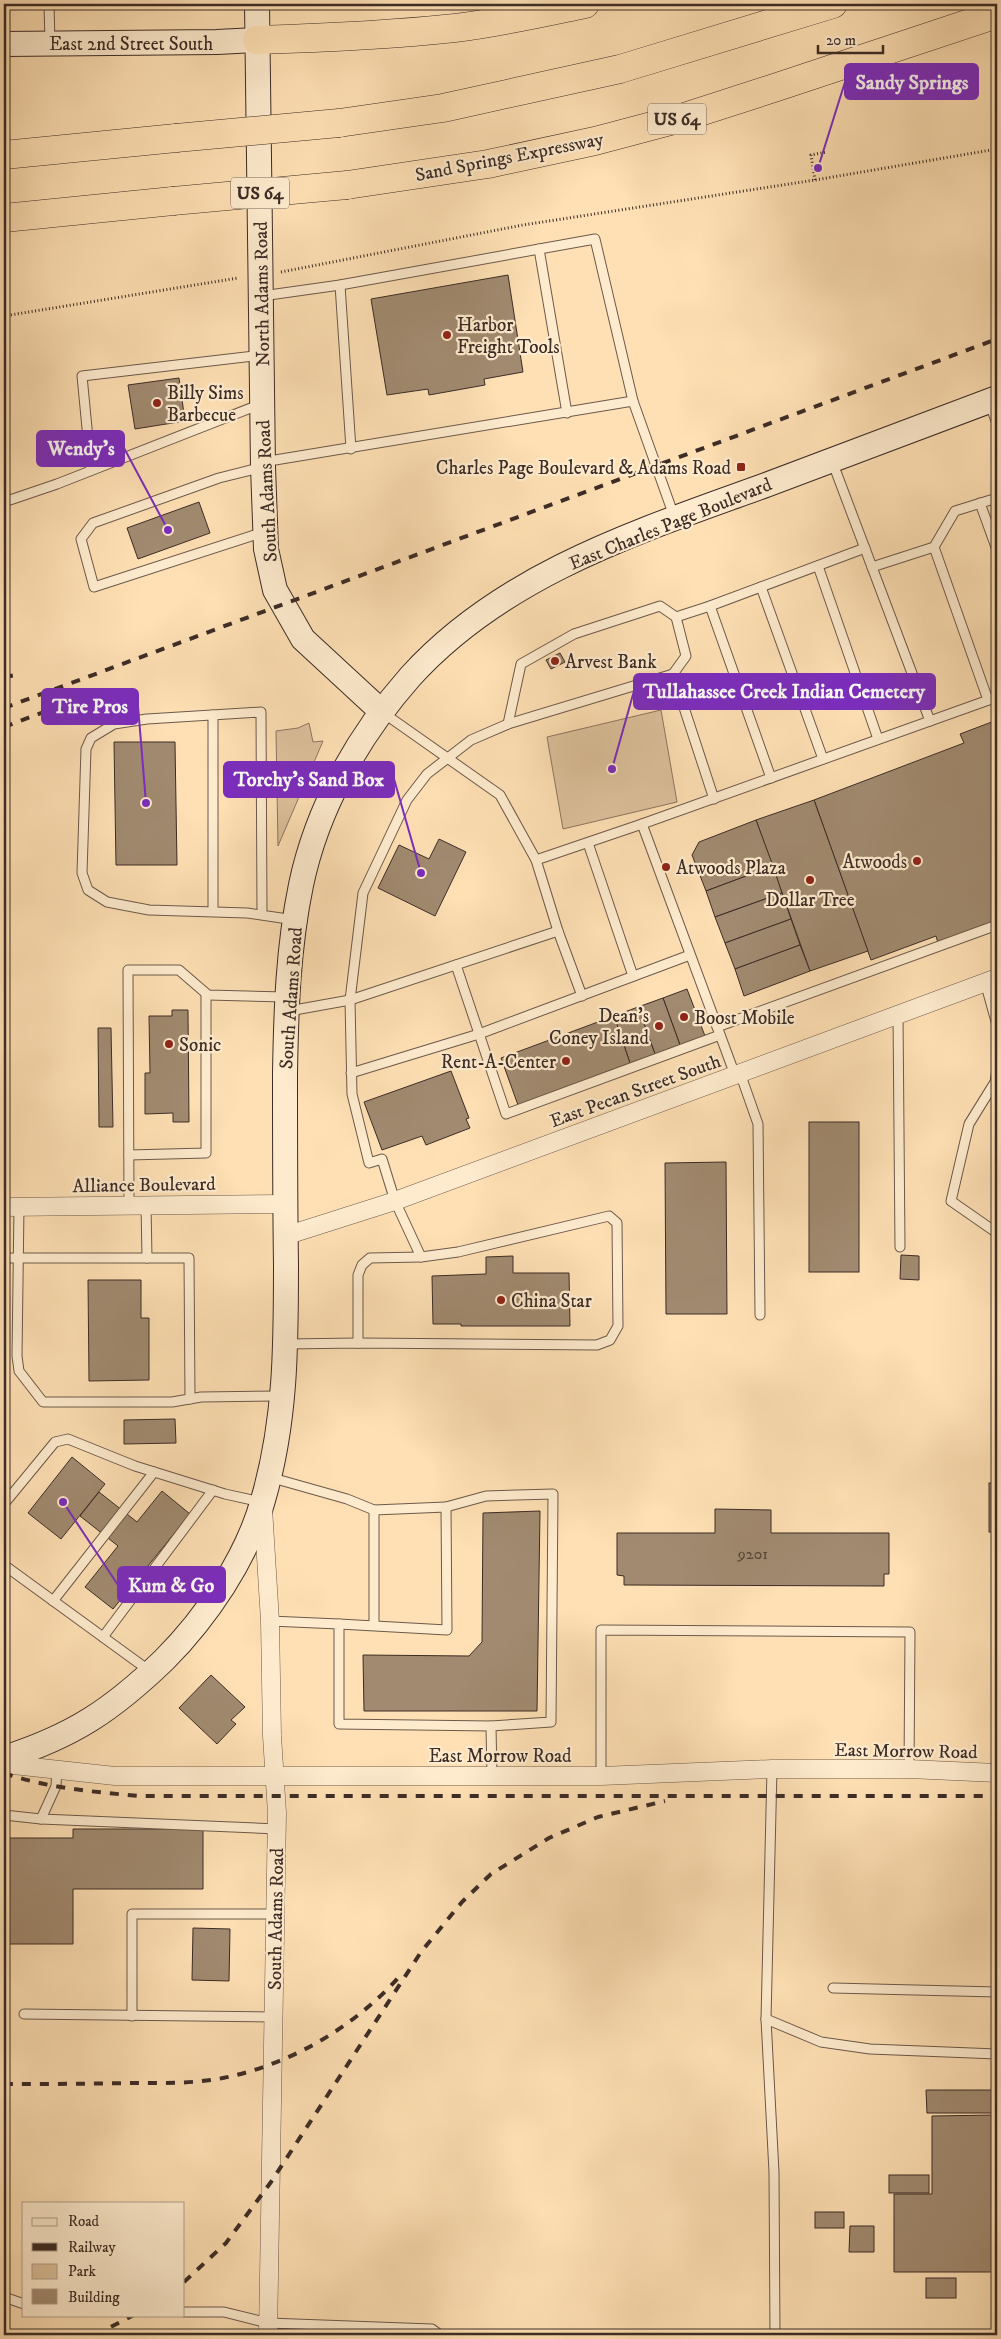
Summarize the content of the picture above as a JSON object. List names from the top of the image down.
{
  "streets": {
    "highway": ["US 64", "Sand Springs Expressway"],
    "main road": [
      "East 2nd Street South",
      "North Adams Road",
      "South Adams Road",
      "East Charles Page Boulevard"
    ],
    "street": ["East Pecan Street South", "Alliance Boulevard", "East Morrow Road"]
  },
  "crossings": [
    ["East 2nd Street South", "North Adams Road"],
    ["North Adams Road", "South Adams Road"],
    ["South Adams Road", "East Charles Page Boulevard"],
    ["South Adams Road", "East Pecan Street South"],
    ["South Adams Road", "Alliance Boulevard"],
    ["South Adams Road", "East Morrow Road"]
  ],
  "places": {
    "other": [
      "Sandy Springs",
      "Harbor Freight Tools",
      "Billy Sims Barbecue",
      "Wendy's",
      "Arvest Bank",
      "Tullahassee Creek Indian Cemetery",
      "Tire Pros",
      "Atwoods",
      "Atwoods Plaza",
      "Torchy's Sand Box",
      "Dollar Tree",
      "Boost Mobile",
      "Dean's Coney Island",
      "Sonic",
      "Rent-A-Center",
      "China Star",
      "Kum & Go"
    ],
    "transit": ["Charles Page Boulevard & Adams Road"]
  },
  "house_numbers": ["9201"],
  "legend": [
    "Road",
    "Railway",
    "Park",
    "Building"
  ],
  "scale_bar": "20 m"
}
